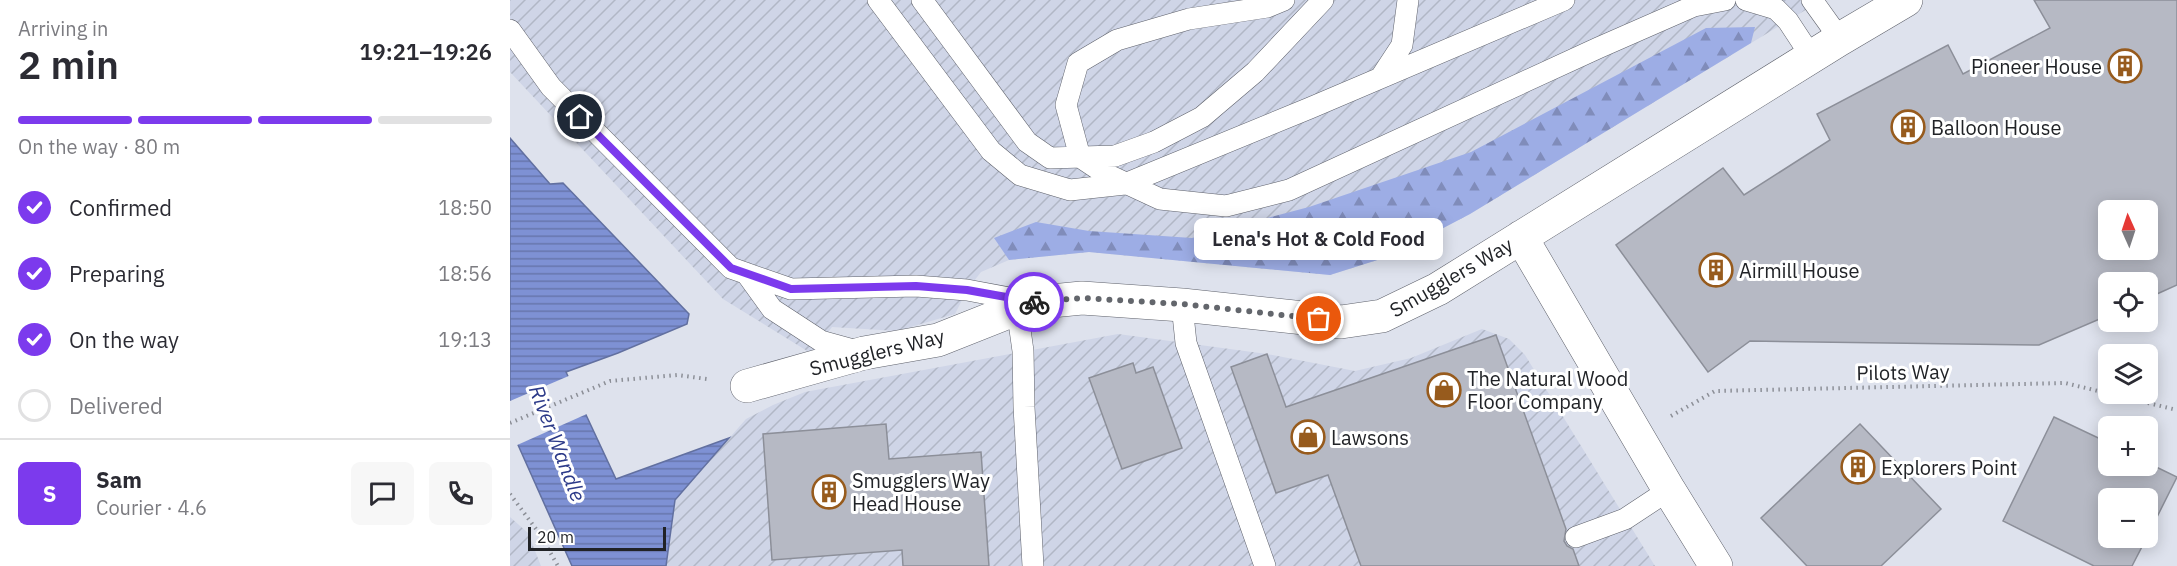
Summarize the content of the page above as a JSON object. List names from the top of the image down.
{
  "streets": {
    "street": ["Smugglers Way"],
    "path": ["Pilots Way"]
  },
  "crossings": [
    ["Smugglers Way", "Pilots Way"]
  ],
  "water": ["River Wandle"],
  "places": {
    "building": [
      "Pioneer House",
      "Balloon House",
      "Airmill House",
      "Explorers Point",
      "Smugglers Way Head House"
    ],
    "other": ["Lena's Hot & Cold Food"],
    "shop": ["The Natural Wood Floor Company", "Lawsons"]
  },
  "scale_bar": "20 m",
  "north": "top",
  "page": {
    "heading": ["2 min", "Arriving in", "19:21–19:26"],
    "panel": ["Sam", "Courier · 4.6"],
    "bar": "On the way · 80 m",
    "list": [
      ["Confirmed", "18:50"],
      ["Preparing", "18:56"],
      ["On the way", "19:13"],
      "Delivered"
    ],
    "map_buttons": ["+", "−"],
    "bubble": "Lena's Hot & Cold Food",
    "round": "S",
    "scale": "20 m"
  }
}
